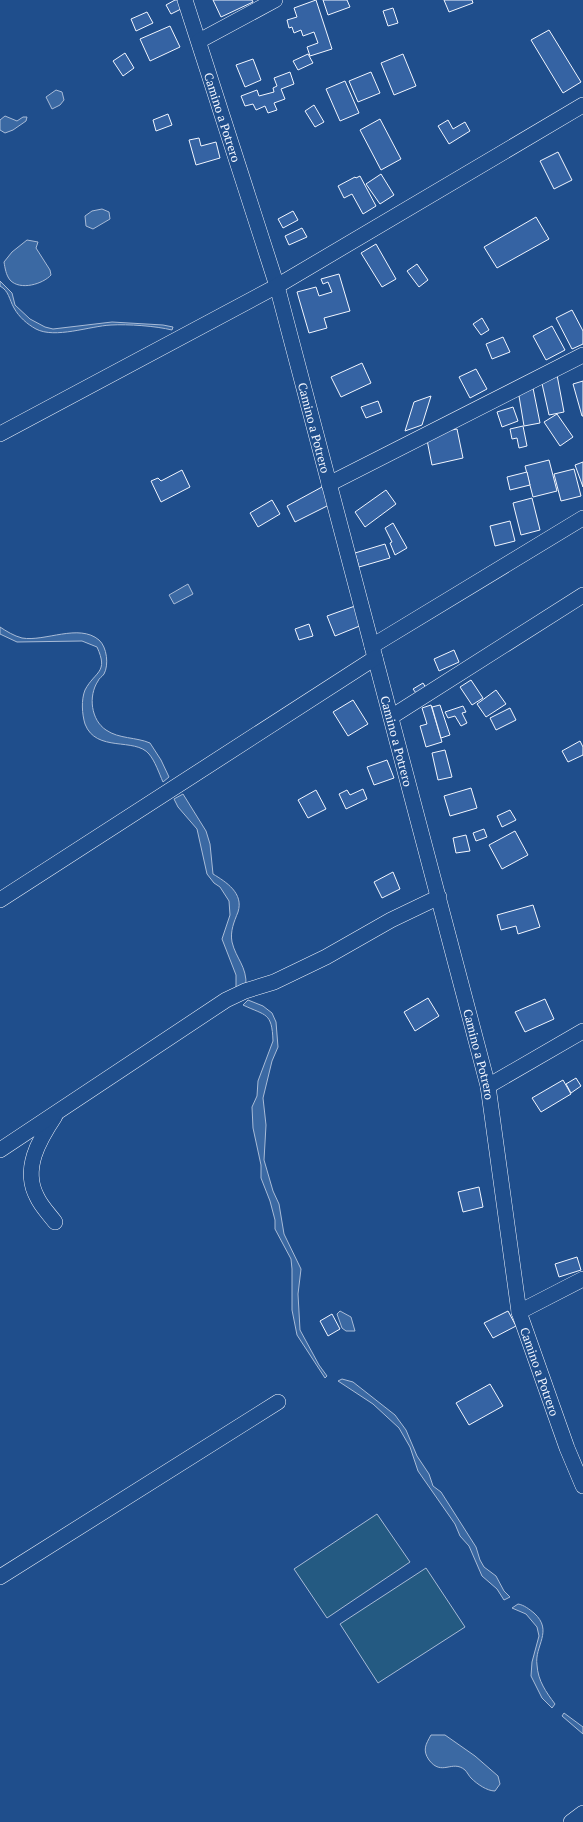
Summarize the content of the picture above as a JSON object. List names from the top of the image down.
{
  "streets": {
    "street": ["Camino a Potrero"]
  }
}
